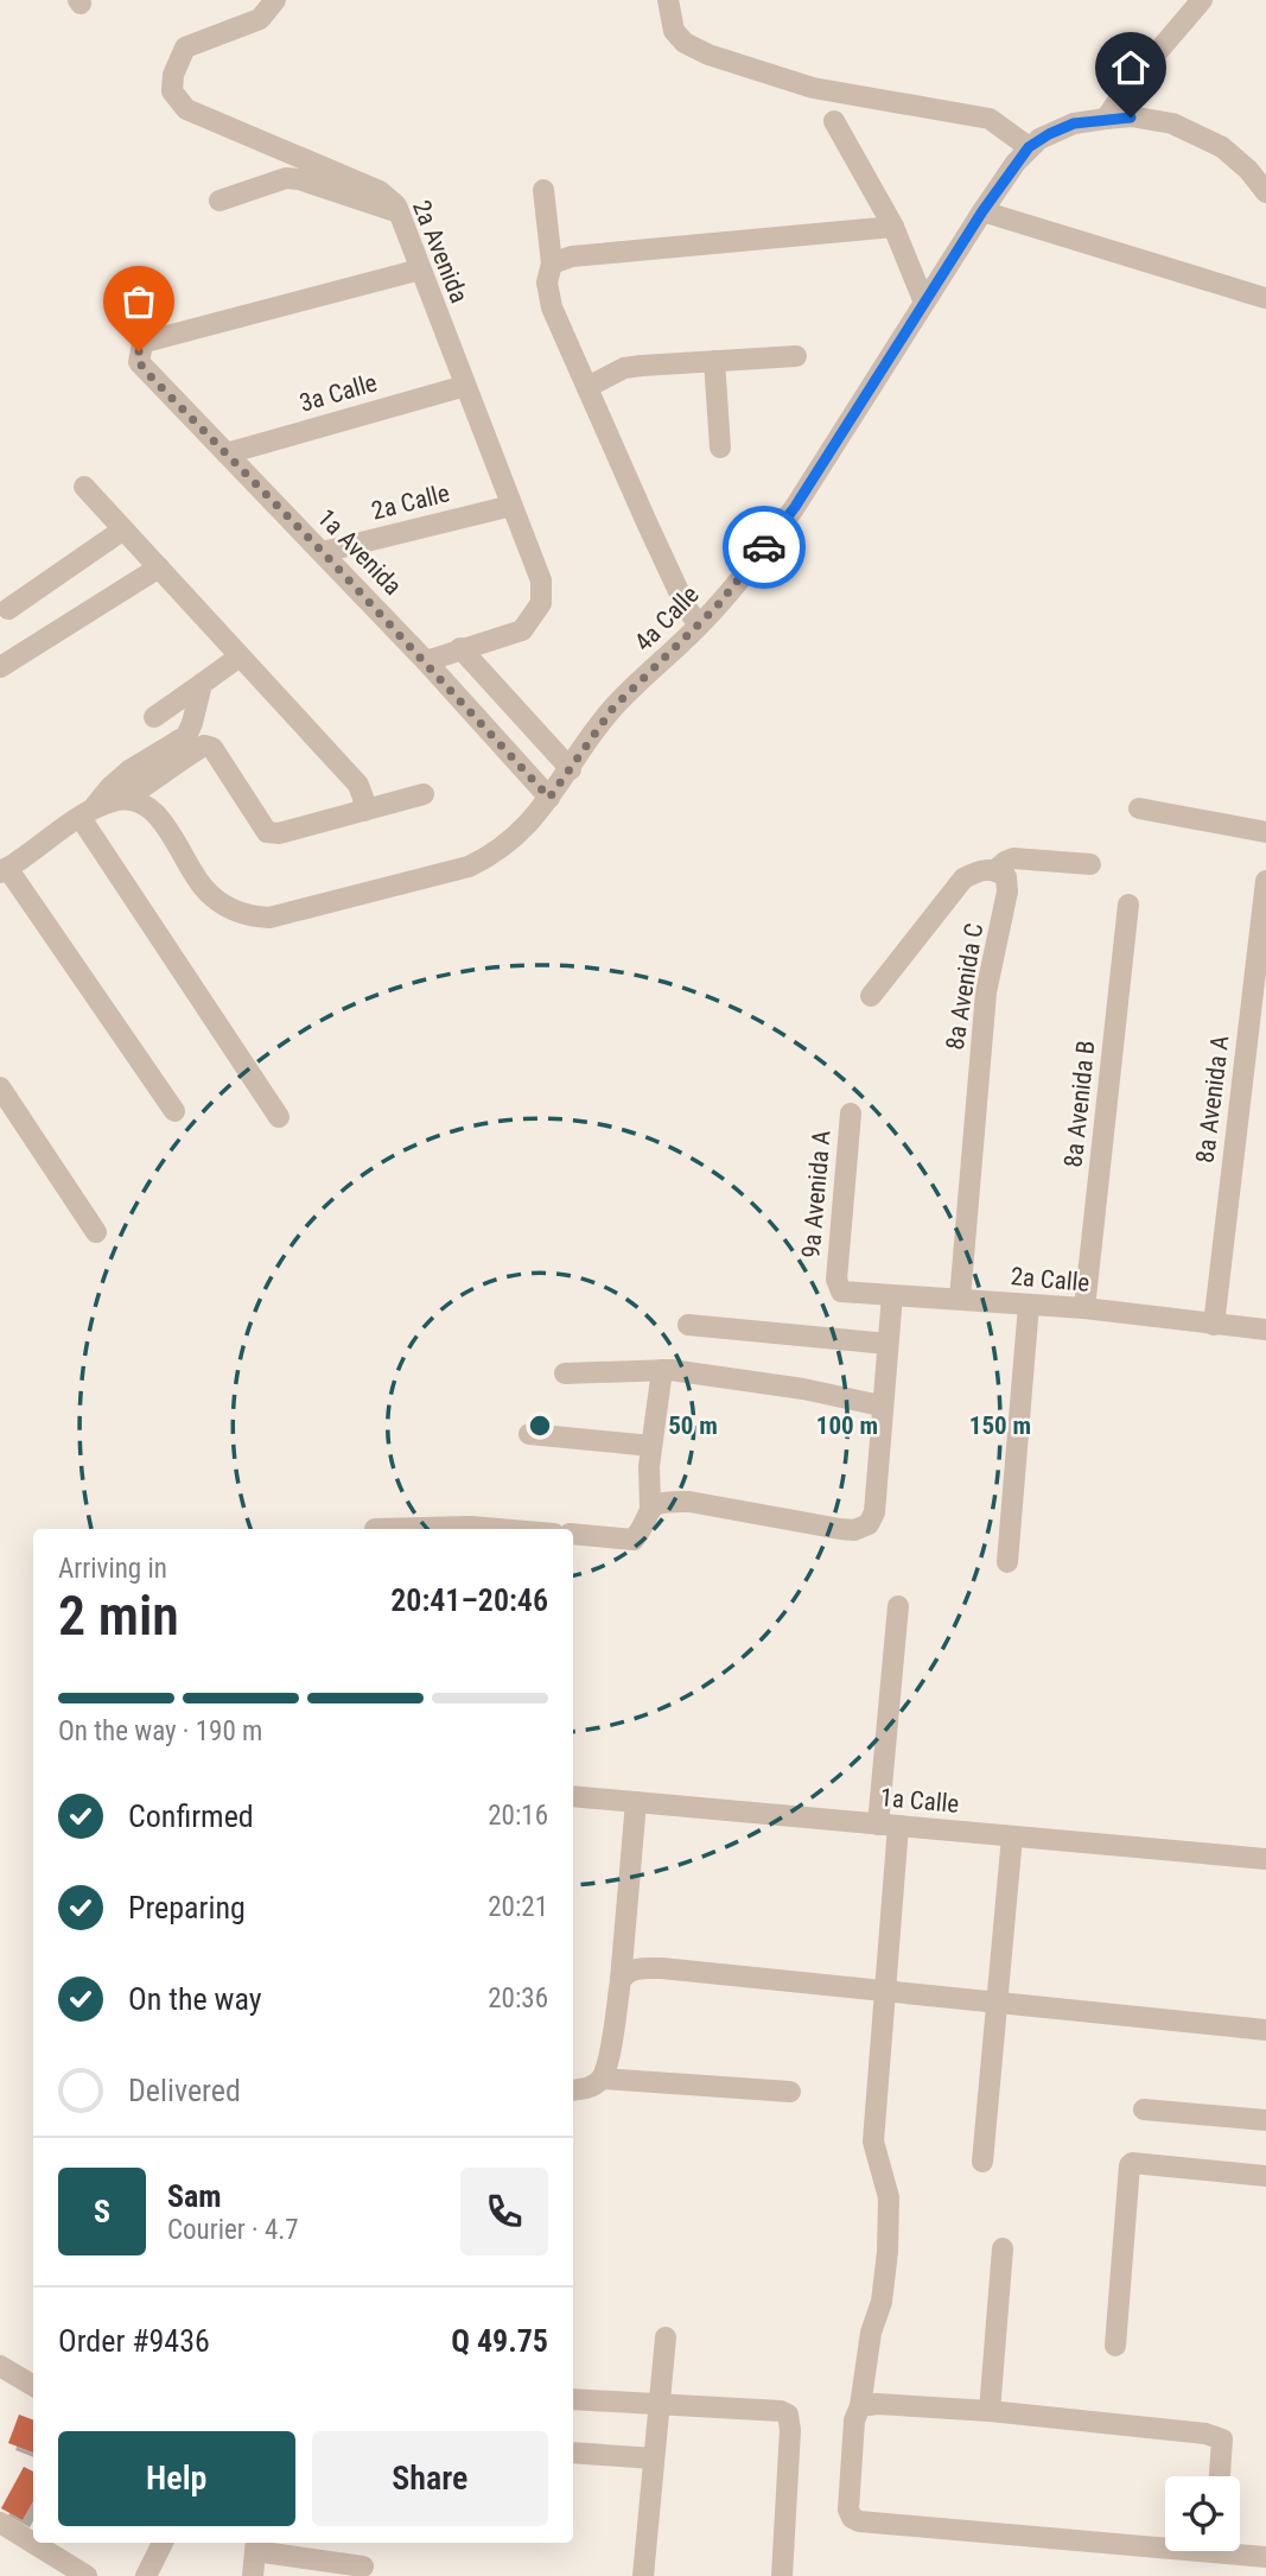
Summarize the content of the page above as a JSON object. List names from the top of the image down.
{
  "streets": {
    "street": [
      "2a Avenida",
      "3a Calle",
      "2a Calle",
      "1a Avenida",
      "4a Calle",
      "8a Avenida C",
      "8a Avenida A",
      "8a Avenida B",
      "9a Avenida A",
      "1a Calle"
    ]
  },
  "crossings": [
    ["2a Avenida", "3a Calle"],
    ["2a Avenida", "2a Calle"],
    ["2a Avenida", "1a Avenida"],
    ["3a Calle", "1a Avenida"],
    ["2a Calle", "1a Avenida"],
    ["2a Calle", "8a Avenida C"],
    ["2a Calle", "8a Avenida A"],
    ["2a Calle", "8a Avenida B"],
    ["2a Calle", "9a Avenida A"],
    ["1a Avenida", "4a Calle"]
  ],
  "page": {
    "heading": ["2 min", "Arriving in", "20:41–20:46"],
    "panel": [
      "Sam",
      "Courier · 4.7",
      "Order #9436",
      "Q 49.75"
    ],
    "bar": "On the way · 190 m",
    "list": [
      ["Confirmed", "20:16"],
      ["Preparing", "20:21"],
      ["On the way", "20:36"],
      "Delivered"
    ],
    "round": "S",
    "buttons": ["Help", "Share"]
  },
  "rings": ["50 m", "100 m", "150 m"]
}
